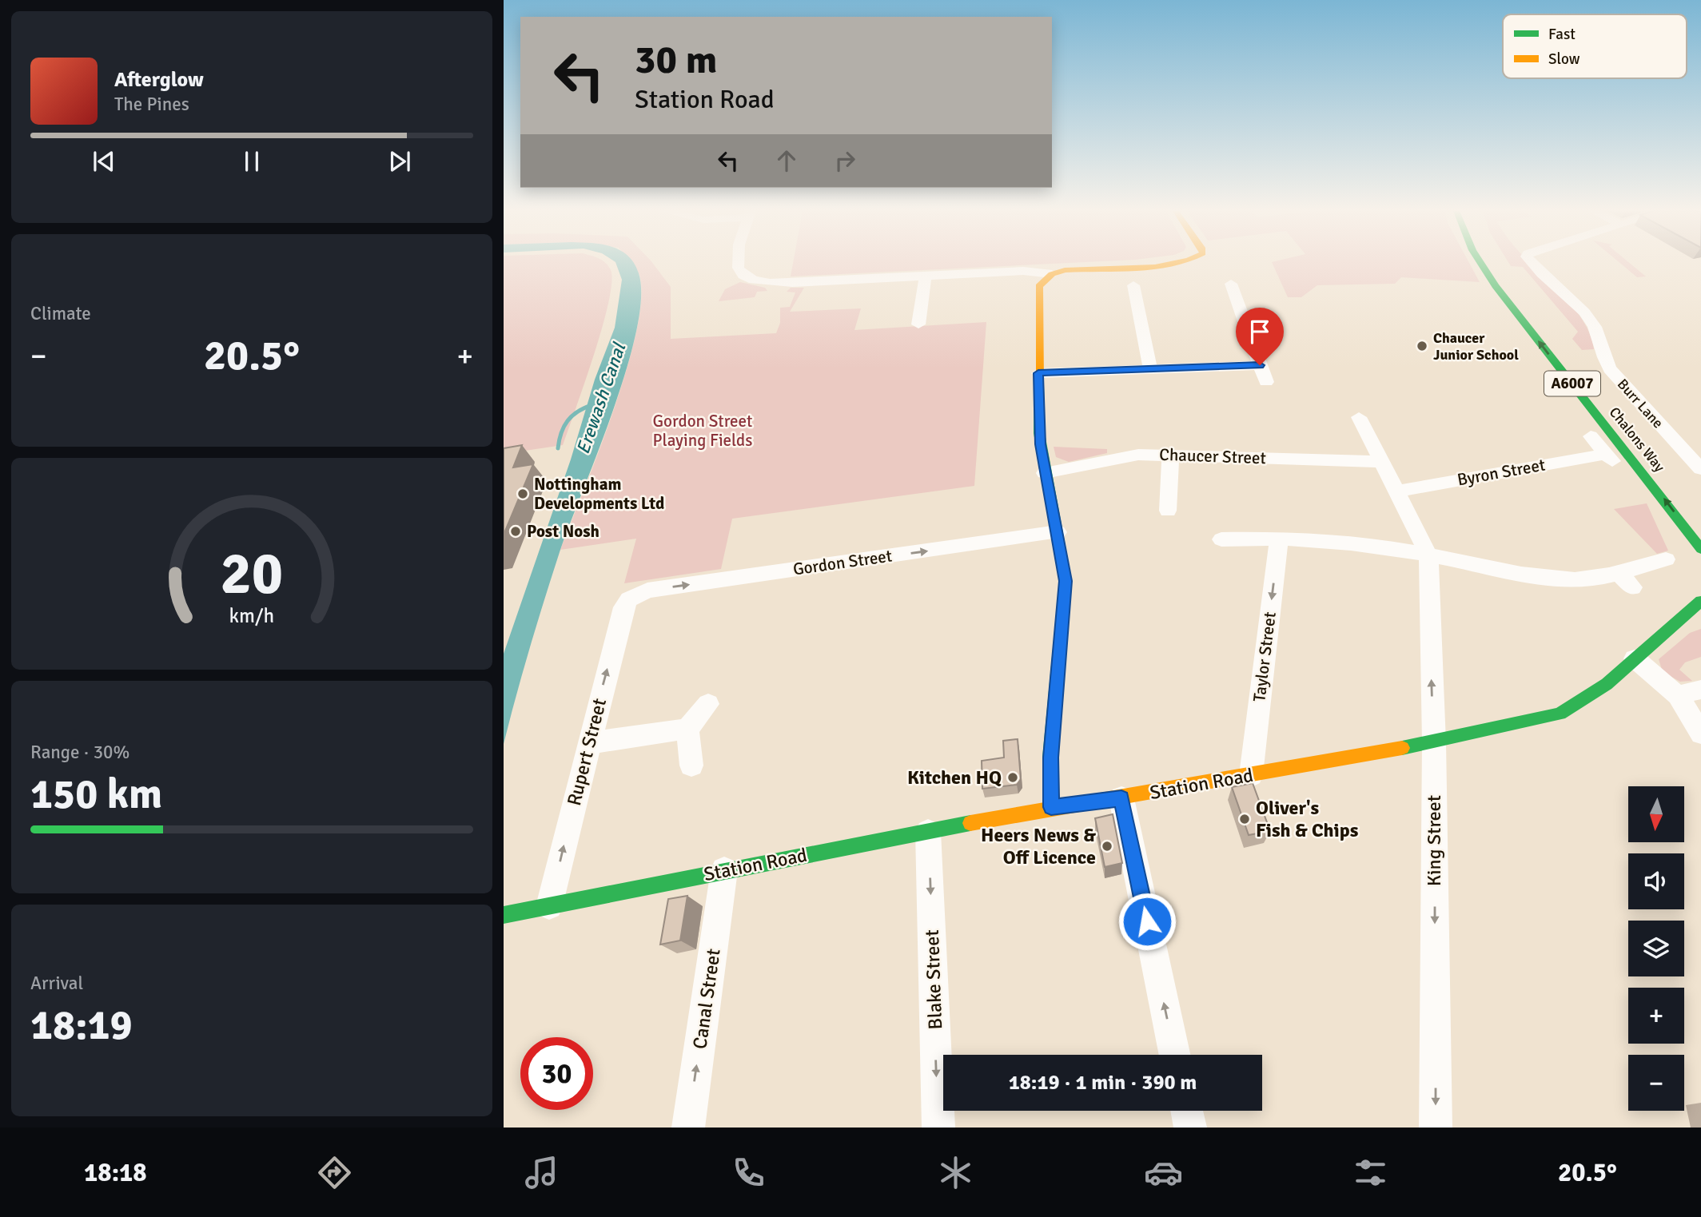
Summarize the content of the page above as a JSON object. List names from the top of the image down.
{
  "streets": {
    "street": [
      "A6007",
      "Burr Lane",
      "Chalons Way",
      "Chaucer Street",
      "Byron Street",
      "Gordon Street",
      "Taylor Street",
      "Rupert Street",
      "Station Road",
      "King Street",
      "Blake Street",
      "Canal Street"
    ]
  },
  "crossings": [
    ["Gordon Street", "Rupert Street"],
    ["Taylor Street", "Station Road"],
    ["Rupert Street", "Station Road"],
    ["Station Road", "King Street"],
    ["Station Road", "Blake Street"],
    ["Station Road", "Canal Street"]
  ],
  "one_way": [
    "Chalons Way",
    "Gordon Street",
    "Taylor Street",
    "Rupert Street",
    "Blake Street",
    "Canal Street"
  ],
  "water": ["Erewash Canal"],
  "parks": ["Gordon Street Playing Fields"],
  "places": [
    "Chaucer Junior School",
    "Nottingham Developments Ltd",
    "Post Nosh",
    "Kitchen HQ",
    "Oliver's Fish & Chips",
    "Heers News & Off Licence"
  ],
  "legend": ["Fast", "Slow"],
  "north": "bottom",
  "page": {
    "turn": ["30 m", "Station Road"],
    "song": ["Afterglow", "The Pines"],
    "tile": [
      "Climate",
      ["Range · 30%", "150 km"],
      ["Arrival", "18:19"]
    ],
    "heat": ["−", "20.5°", "+"],
    "map_buttons": ["+", "−"],
    "limit": "30",
    "trip": "18:19 · 1 min · 390 m",
    "tabs": ["18:18", "20.5°"],
    "gauge": ["20", "km/h"]
  }
}
